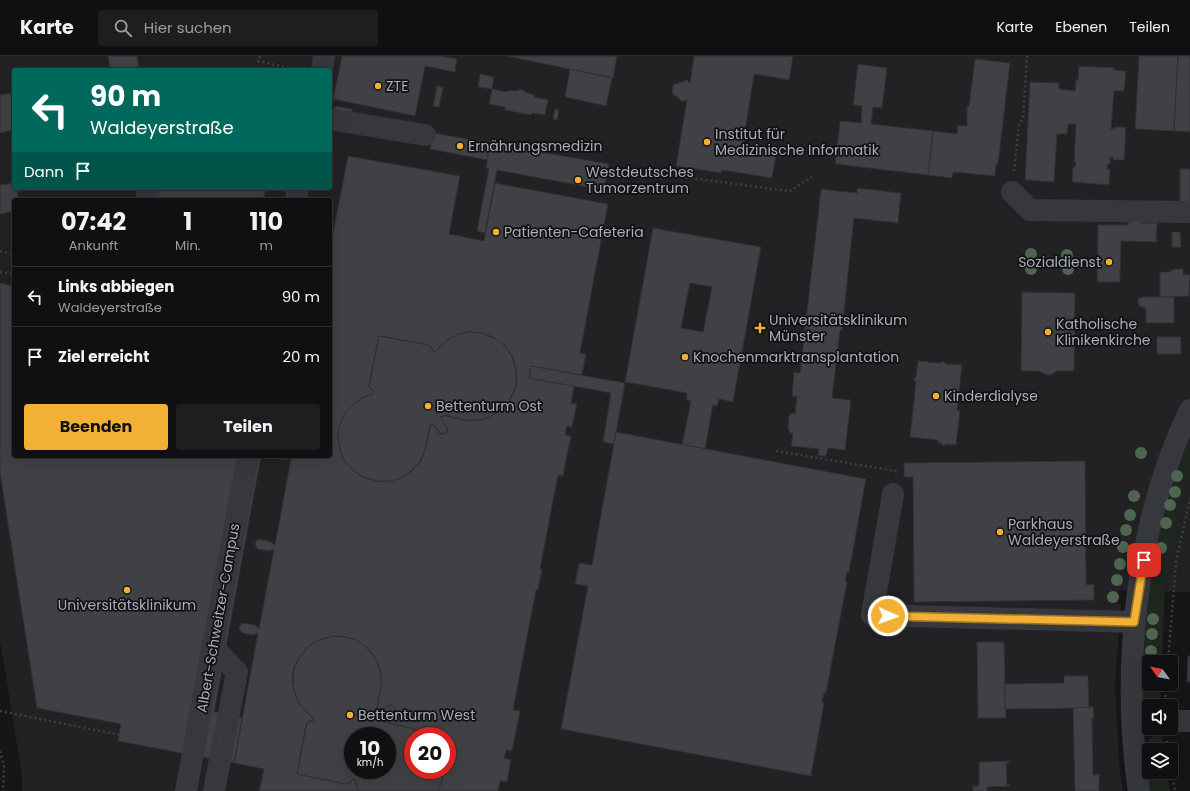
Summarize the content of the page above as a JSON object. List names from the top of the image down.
{
  "streets": {
    "street": ["Albert-Schweitzer-Campus"]
  },
  "places": {
    "other": [
      "ZTE",
      "Institut für Medizinische Informatik",
      "Ernährungsmedizin",
      "Westdeutsches Tumorzentrum",
      "Patienten-Cafeteria",
      "Sozialdienst",
      "Katholische Klinikenkirche",
      "Knochenmarktransplantation",
      "Kinderdialyse",
      "Bettenturm Ost",
      "Parkhaus Waldeyerstraße",
      "Universitätsklinikum",
      "Bettenturm West"
    ],
    "health": ["Universitätsklinikum Münster"]
  },
  "north": "top left",
  "page": {
    "header": "Karte",
    "search": "Hier suchen",
    "nav": ["Karte", "Ebenen", "Teilen"],
    "turn": ["90 m", "Waldeyerstraße"],
    "then": "Dann",
    "eta": [
      "07:42",
      "Ankunft",
      "1",
      "Min.",
      "110",
      "m"
    ],
    "list": [
      {
        "name": "Links abbiegen",
        "note": "Waldeyerstraße",
        "value": "90 m"
      },
      {
        "name": "Ziel erreicht",
        "value": "20 m"
      }
    ],
    "buttons": ["Beenden", "Teilen"],
    "speed": "10 km/h",
    "limit": "20"
  }
}
